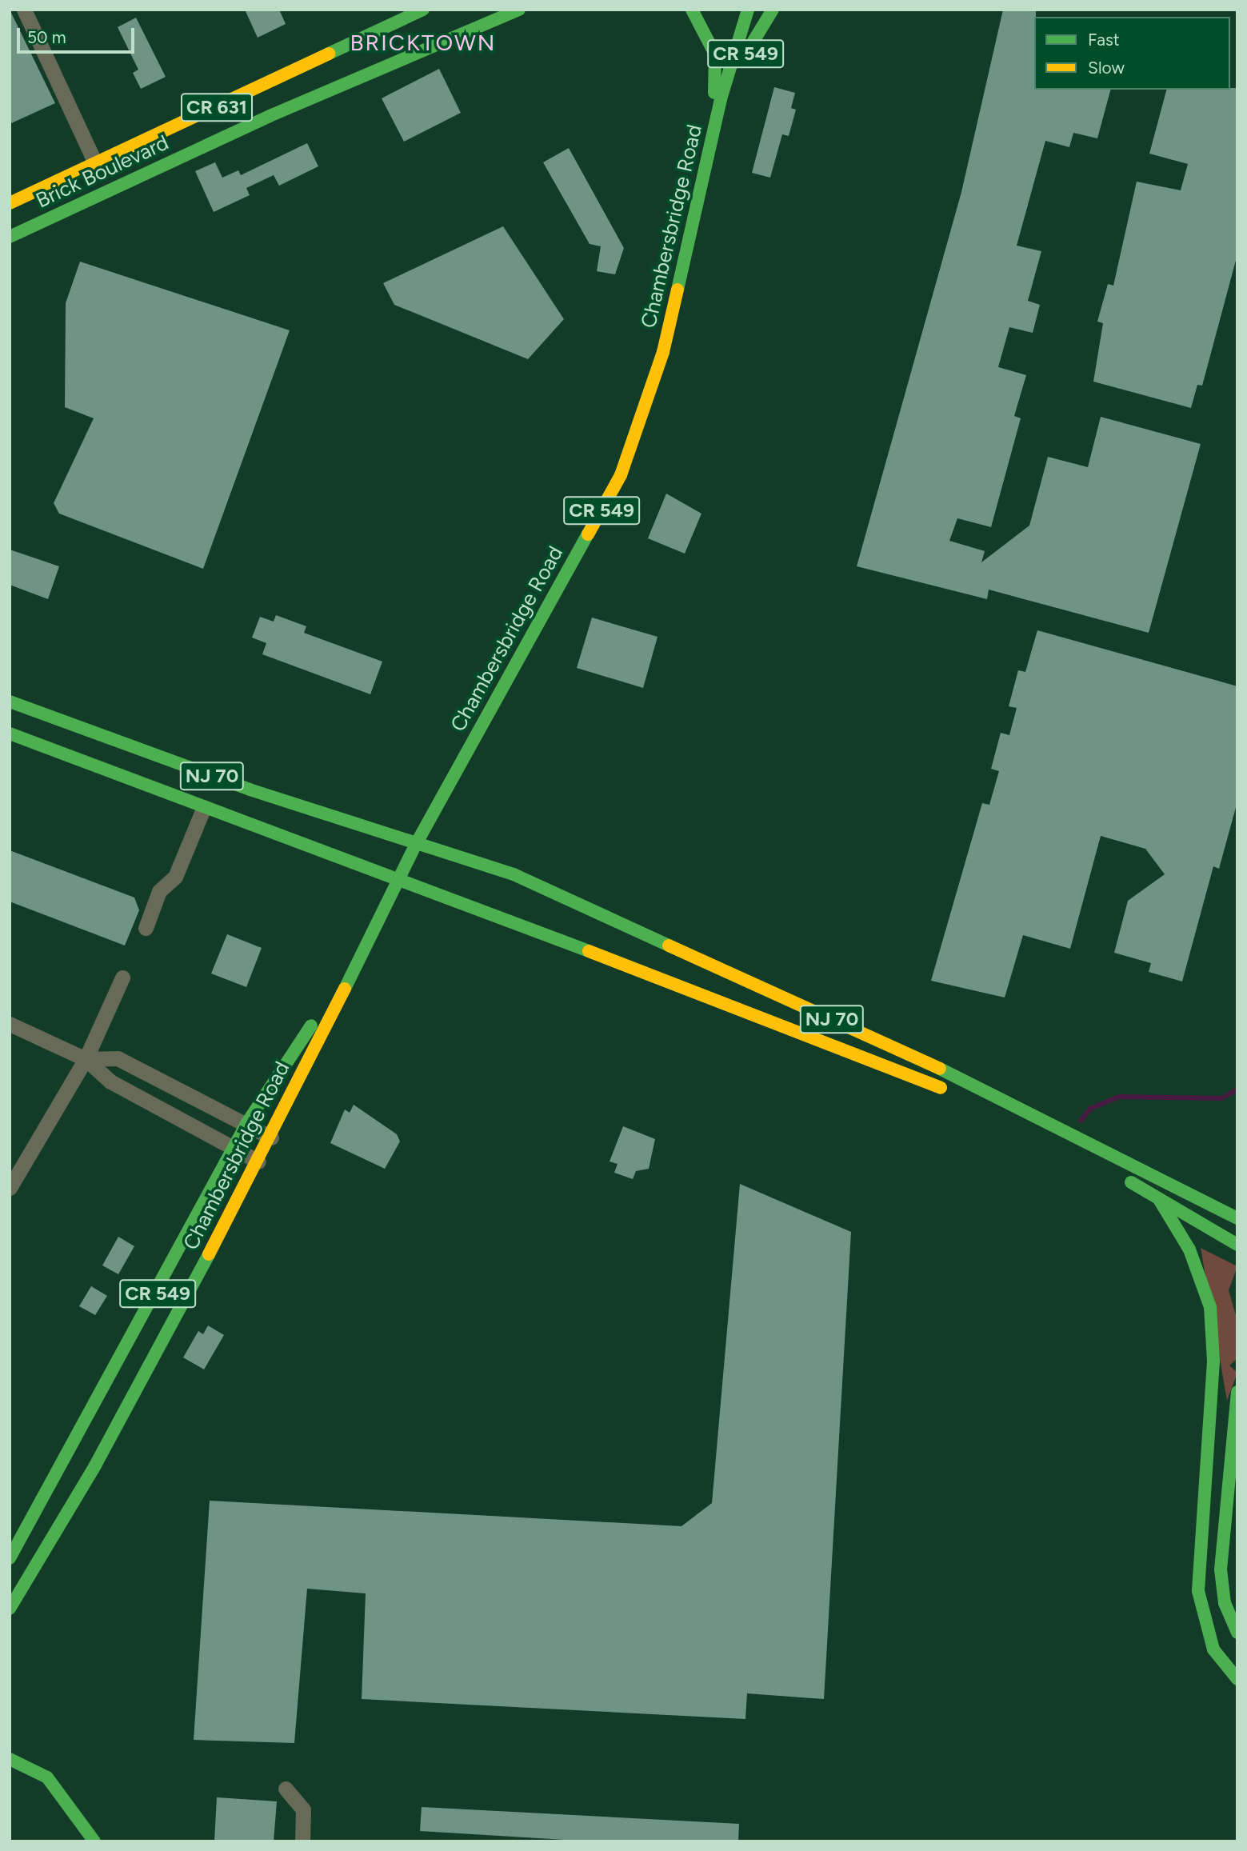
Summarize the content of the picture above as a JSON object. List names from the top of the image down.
{
  "streets": {
    "main road": [
      "CR 549",
      "CR 631",
      "Brick Boulevard",
      "Chambersbridge Road",
      "NJ 70"
    ]
  },
  "crossings": [
    ["CR 549", "Chambersbridge Road"],
    ["Chambersbridge Road", "NJ 70"]
  ],
  "districts": ["BRICKTOWN"],
  "legend": ["Fast", "Slow"],
  "scale_bar": "50 m"
}
